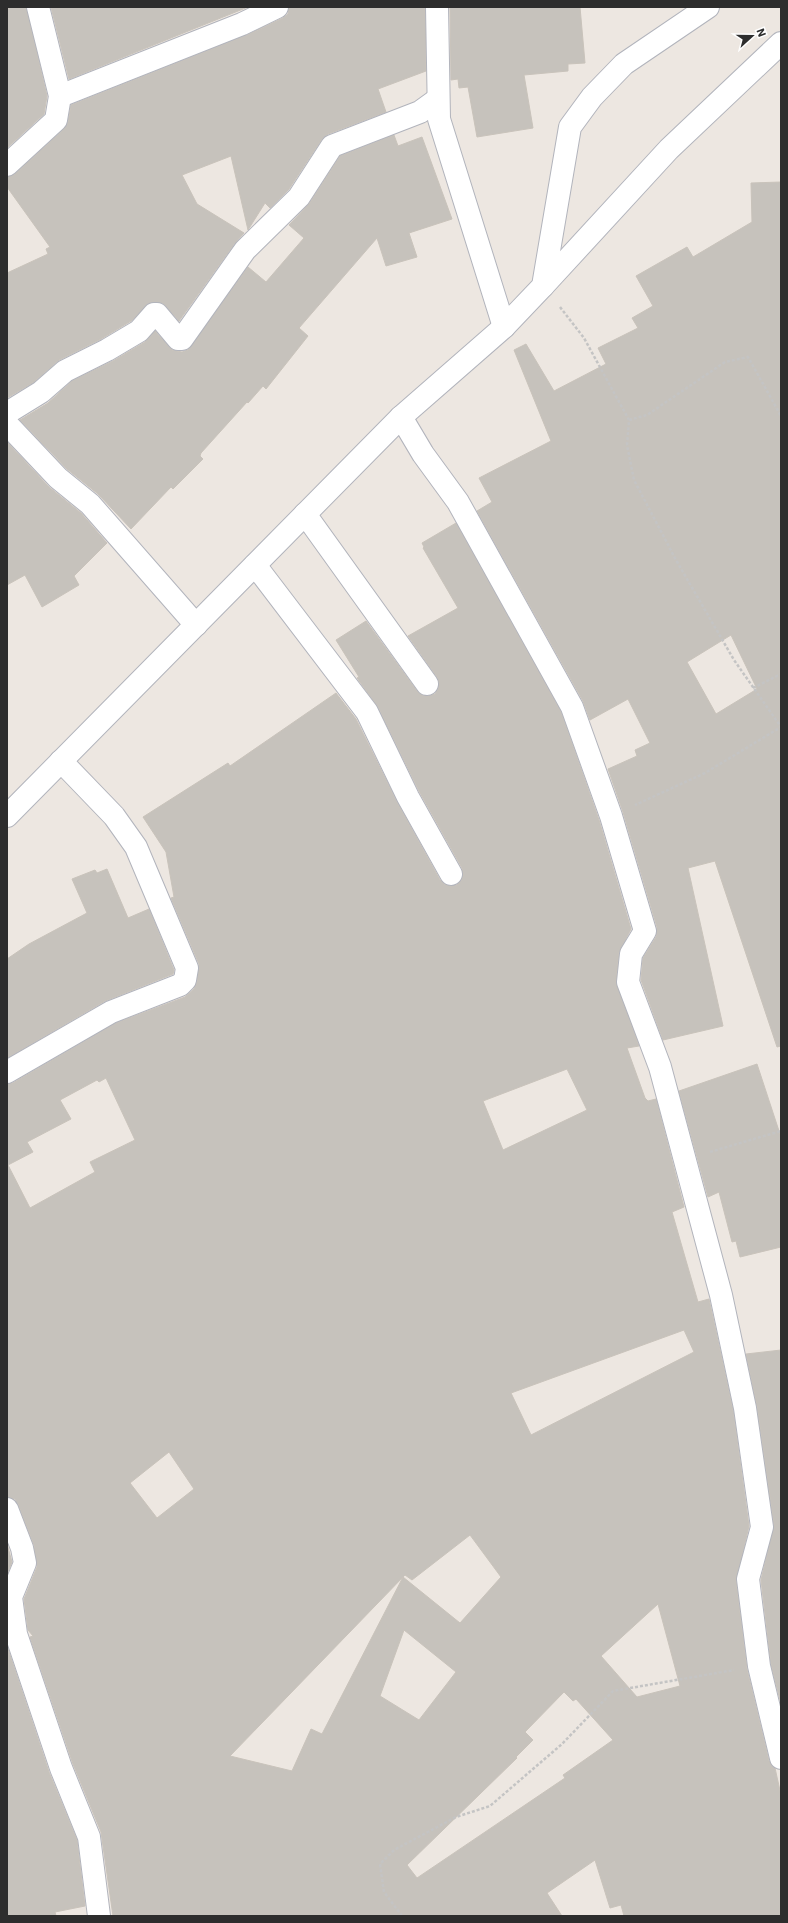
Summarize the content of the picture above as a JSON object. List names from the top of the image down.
{
  "north": "right"
}
